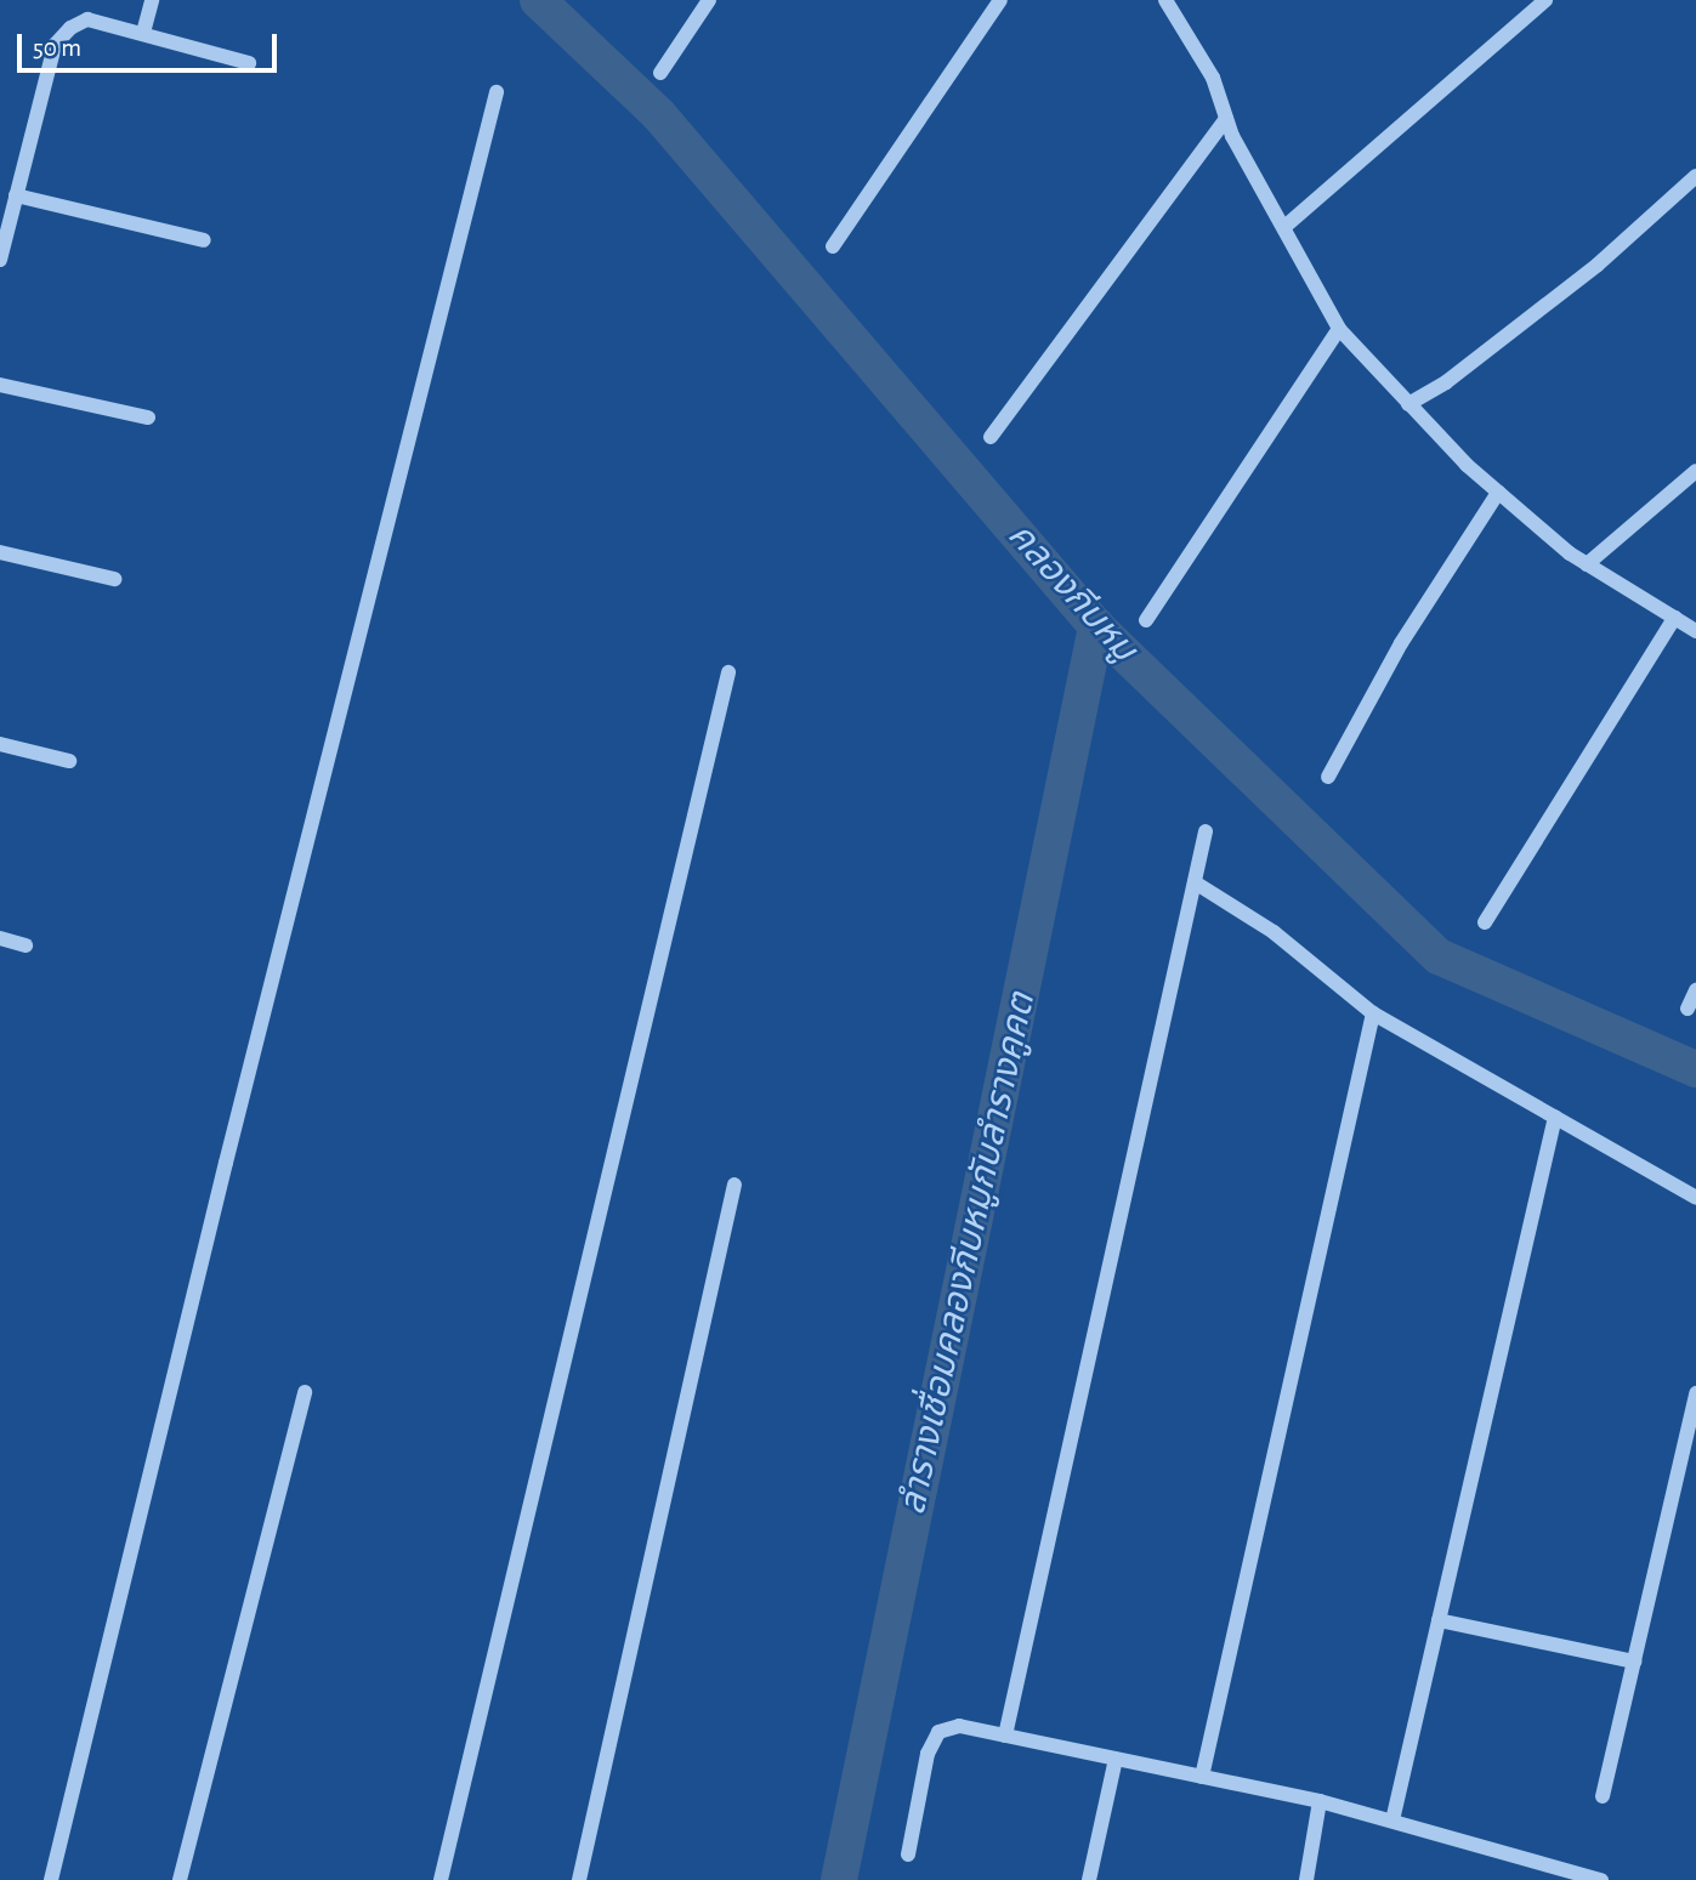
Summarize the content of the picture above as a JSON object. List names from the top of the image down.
{
  "water": ["คลองกีบหมู", "ลำรางเชื่อมคลองกีบหมูกับลำรางคูคต"],
  "scale_bar": "50 m"
}
